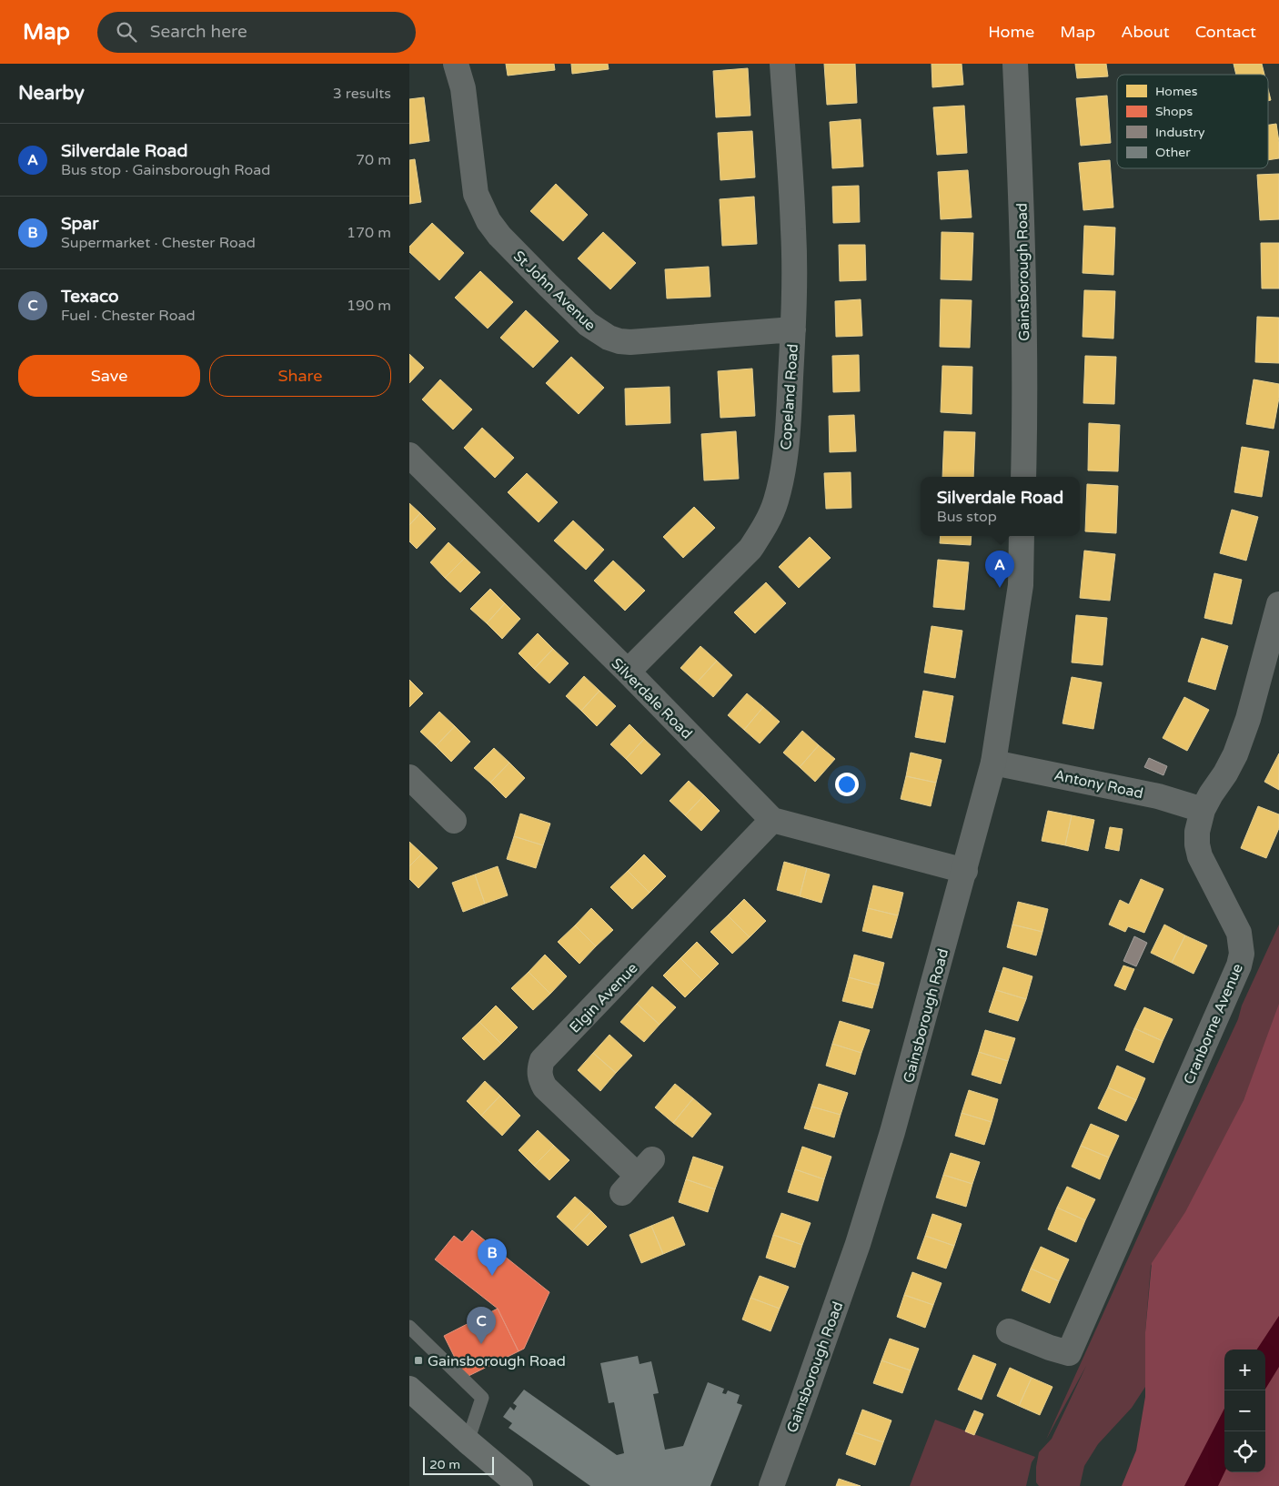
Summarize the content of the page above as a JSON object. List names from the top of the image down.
{
  "streets": {
    "street": [
      "Gainsborough Road",
      "St John Avenue",
      "Copeland Road",
      "Silverdale Road",
      "Antony Road",
      "Elgin Avenue",
      "Cranborne Avenue"
    ]
  },
  "crossings": [
    ["Gainsborough Road", "Antony Road"],
    ["St John Avenue", "Copeland Road"],
    ["Copeland Road", "Silverdale Road"],
    ["Silverdale Road", "Elgin Avenue"],
    ["Antony Road", "Cranborne Avenue"]
  ],
  "places": {
    "transit": ["Gainsborough Road"]
  },
  "legend": [
    "Homes",
    "Shops",
    "Industry",
    "Other"
  ],
  "scale_bar": "20 m",
  "page": {
    "header": "Map",
    "search": "Search here",
    "nav": [
      "Home",
      "Map",
      "About",
      "Contact"
    ],
    "heading": ["Nearby", "3 results"],
    "list": [
      {
        "mark": "A",
        "name": "Silverdale Road",
        "note": "Bus stop · Gainsborough Road",
        "value": "70 m"
      },
      {
        "mark": "B",
        "name": "Spar",
        "note": "Supermarket · Chester Road",
        "value": "170 m"
      },
      {
        "mark": "C",
        "name": "Texaco",
        "note": "Fuel · Chester Road",
        "value": "190 m"
      }
    ],
    "buttons": ["Save", "Share"],
    "popup": ["Silverdale Road", "Bus stop"],
    "pins": ["A", "B", "C"],
    "map_buttons": ["+", "−"],
    "scale": "20 m"
  }
}
